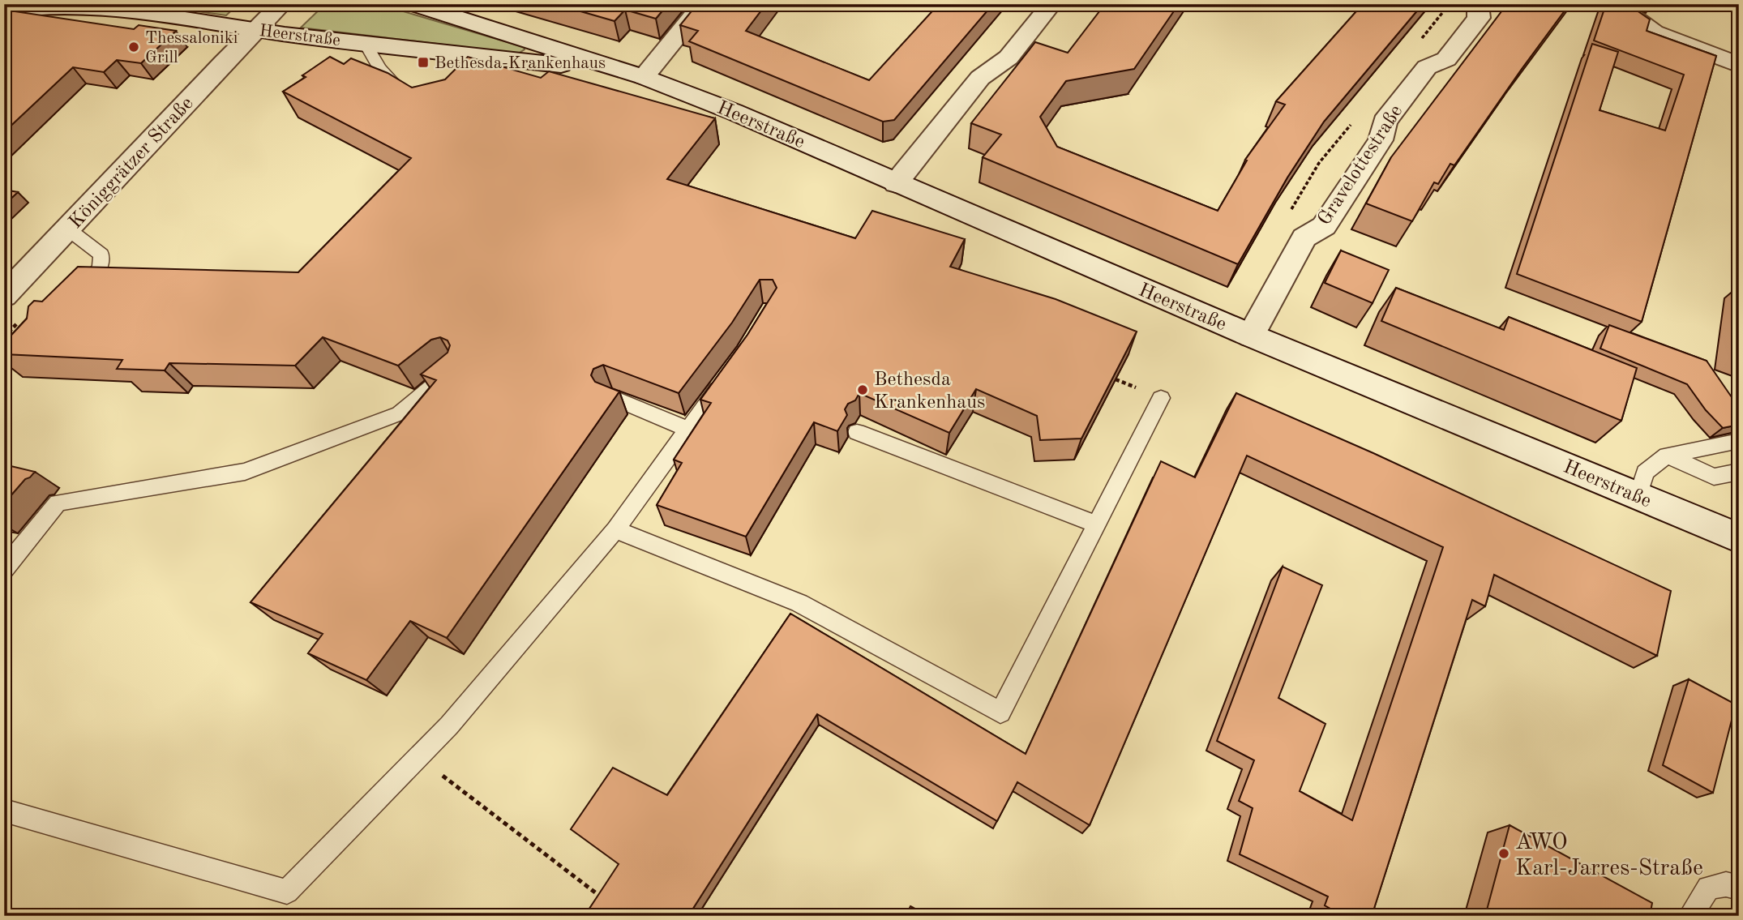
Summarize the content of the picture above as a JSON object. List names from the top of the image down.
{
  "streets": {
    "street": ["Heerstraße", "Königgrätzer Straße", "Gravelottestraße"]
  },
  "crossings": [
    ["Heerstraße", "Königgrätzer Straße"],
    ["Heerstraße", "Gravelottestraße"]
  ],
  "places": {
    "other": ["Thessaloniki Grill", "Bethesda Krankenhaus", "AWO Karl-Jarres-Straße"],
    "transit": ["Bethesda-Krankenhaus"]
  }
}
